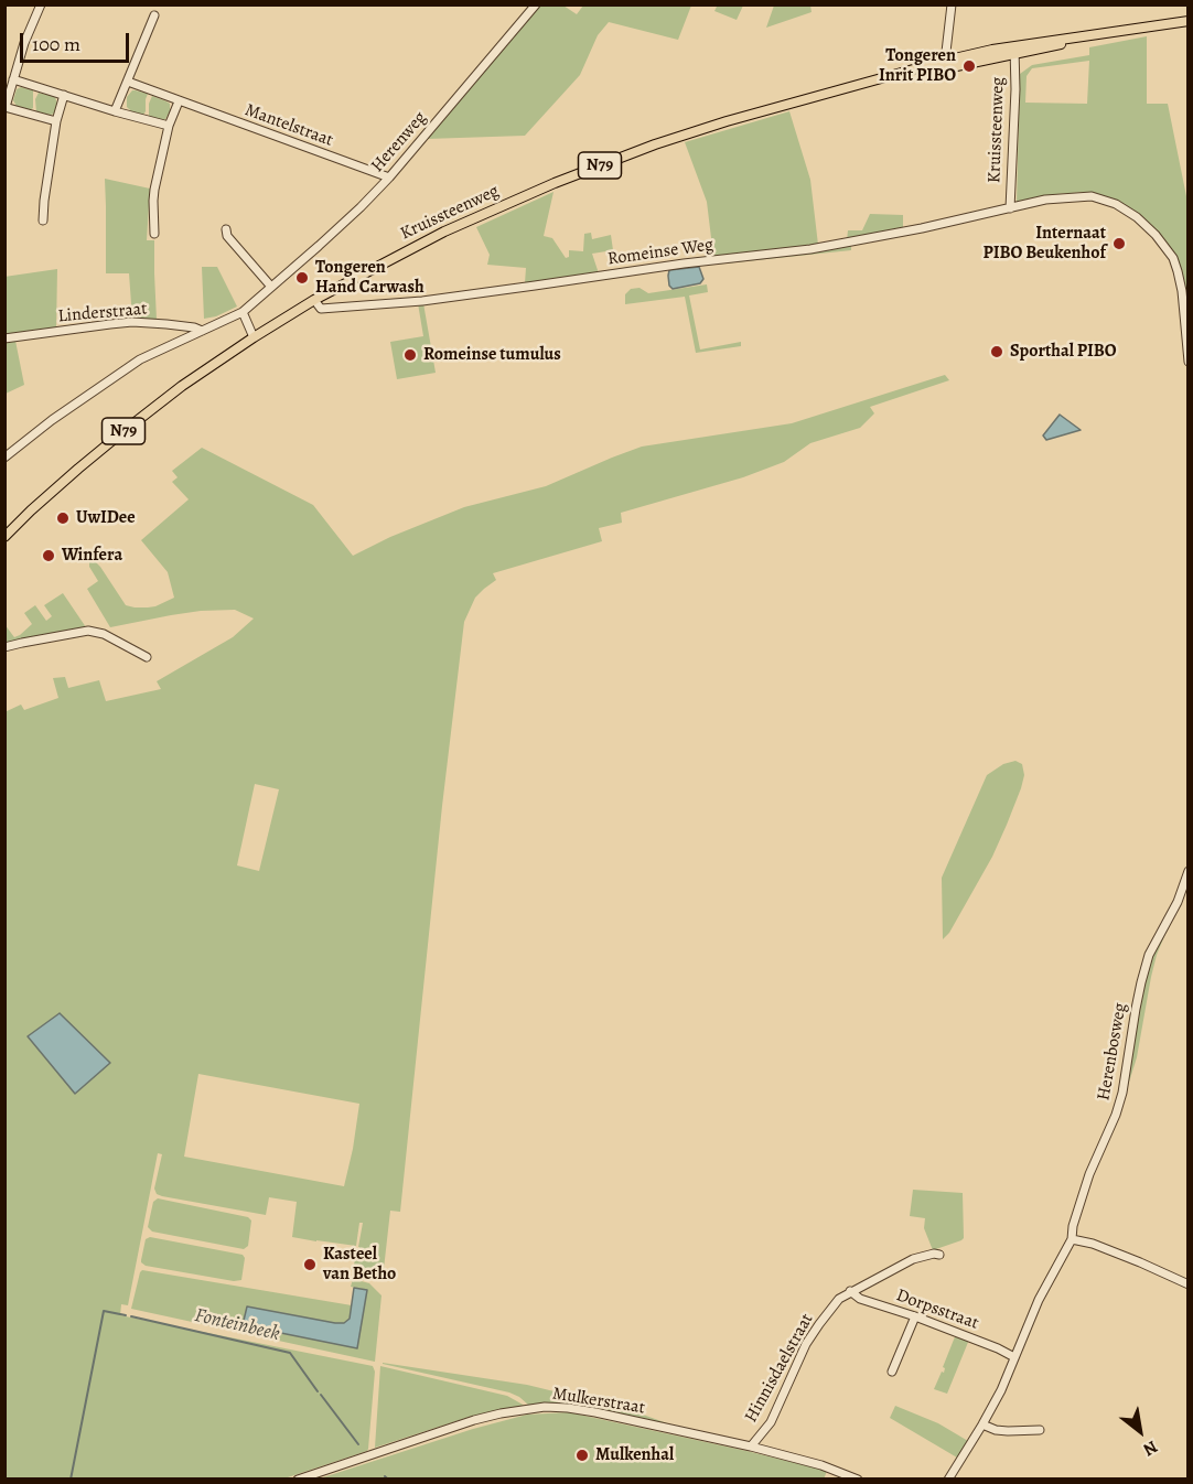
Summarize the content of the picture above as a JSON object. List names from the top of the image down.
{
  "streets": {
    "main road": ["Kruissteenweg", "N79"],
    "street": [
      "Mantelstraat",
      "Herenweg",
      "Romeinse Weg",
      "Linderstraat",
      "Herenbosweg",
      "Dorpsstraat",
      "Hinnisdaelstraat",
      "Mulkerstraat"
    ]
  },
  "crossings": [
    ["Mantelstraat", "Herenweg"],
    ["Kruissteenweg", "Romeinse Weg"],
    ["Herenweg", "Linderstraat"],
    ["Herenbosweg", "Dorpsstraat"],
    ["Dorpsstraat", "Hinnisdaelstraat"],
    ["Hinnisdaelstraat", "Mulkerstraat"]
  ],
  "water": ["Fonteinbeek"],
  "places": [
    "Tongeren Inrit PIBO",
    "Internaat PIBO Beukenhof",
    "Tongeren Hand Carwash",
    "Sporthal PIBO",
    "Romeinse tumulus",
    "UwIDee",
    "Winfera",
    "Kasteel van Betho",
    "Mulkenhal"
  ],
  "scale_bar": "100 m",
  "north": "bottom right"
}
